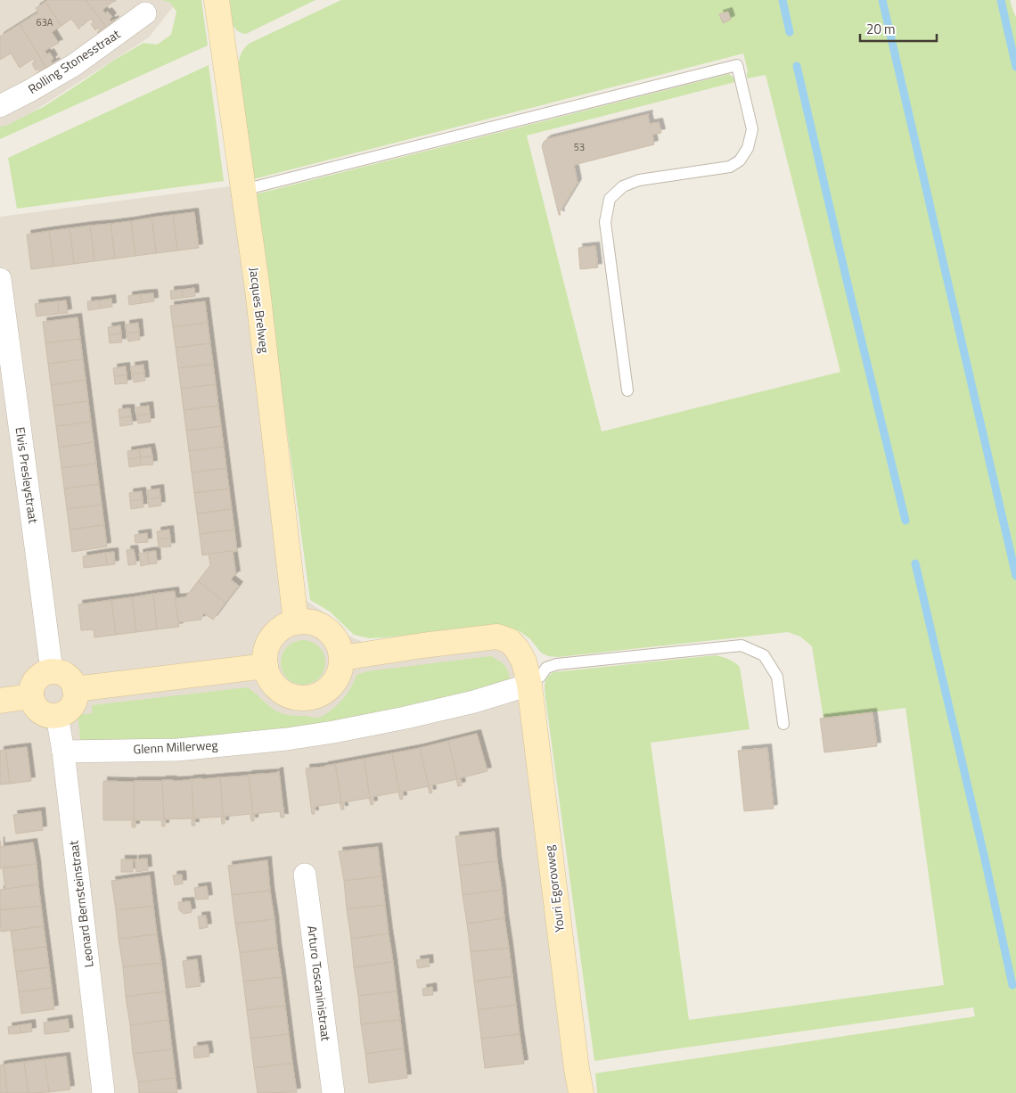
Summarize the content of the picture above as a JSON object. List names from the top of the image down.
{
  "streets": {
    "street": [
      "Rolling Stonesstraat",
      "Jacques Brelweg",
      "Elvis Presleystraat",
      "Glenn Millerweg",
      "Youri Egorovweg",
      "Leonard Bernsteinstraat",
      "Arturo Toscaninistraat"
    ]
  },
  "crossings": [
    ["Jacques Brelweg", "Youri Egorovweg"],
    ["Elvis Presleystraat", "Leonard Bernsteinstraat"],
    ["Glenn Millerweg", "Youri Egorovweg"],
    ["Glenn Millerweg", "Leonard Bernsteinstraat"]
  ],
  "house_numbers": ["63A", "53"],
  "scale_bar": "20 m"
}
